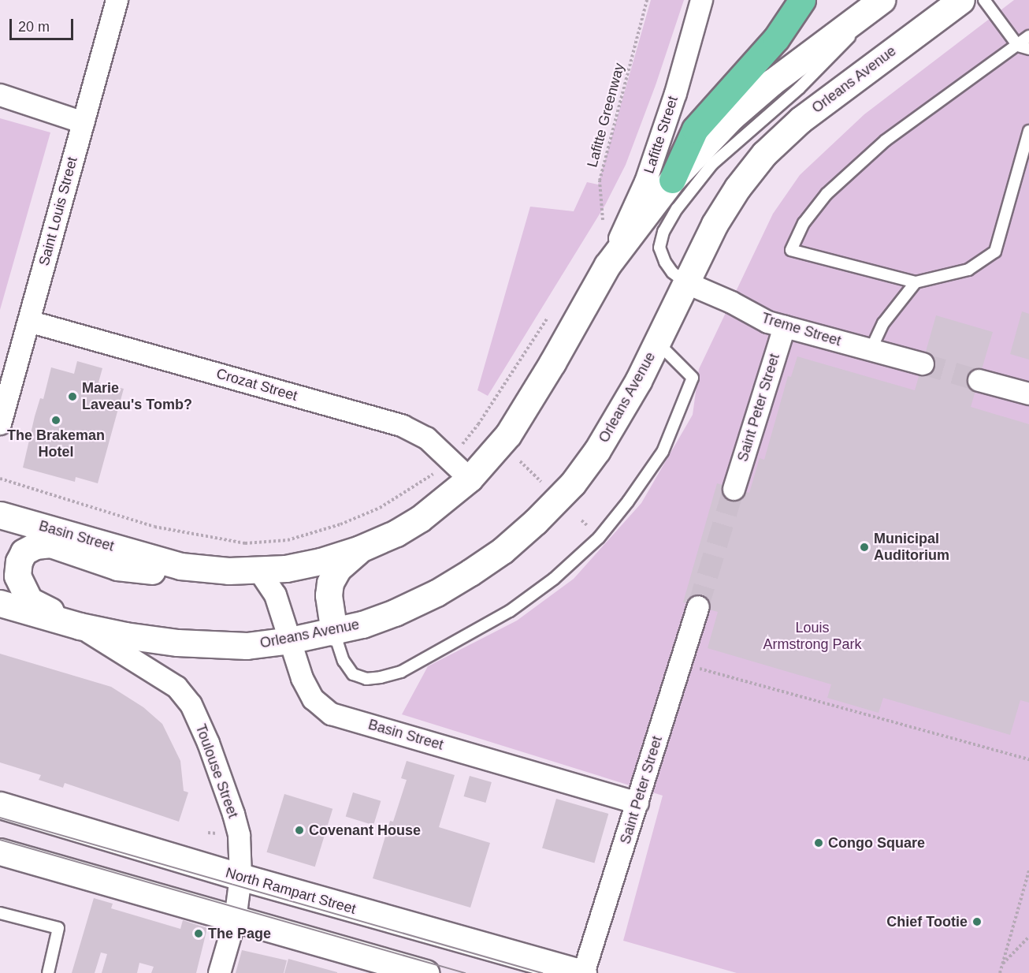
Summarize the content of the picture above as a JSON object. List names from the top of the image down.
{
  "streets": {
    "street": [
      "Orleans Avenue",
      "Lafitte Street",
      "Saint Louis Street",
      "Treme Street",
      "Crozat Street",
      "Saint Peter Street",
      "Basin Street",
      "Toulouse Street",
      "North Rampart Street"
    ],
    "path": ["Lafitte Greenway"]
  },
  "crossings": [
    ["Orleans Avenue", "Treme Street"],
    ["Orleans Avenue", "Basin Street"],
    ["Orleans Avenue", "Toulouse Street"],
    ["Saint Louis Street", "Crozat Street"],
    ["Treme Street", "Saint Peter Street"],
    ["Saint Peter Street", "Basin Street"],
    ["Saint Peter Street", "North Rampart Street"],
    ["Toulouse Street", "North Rampart Street"]
  ],
  "parks": ["Louis Armstrong Park"],
  "places": [
    "Marie Laveau's Tomb?",
    "The Brakeman Hotel",
    "Municipal Auditorium",
    "Covenant House",
    "Congo Square",
    "Chief Tootie",
    "The Page"
  ],
  "scale_bar": "20 m"
}
